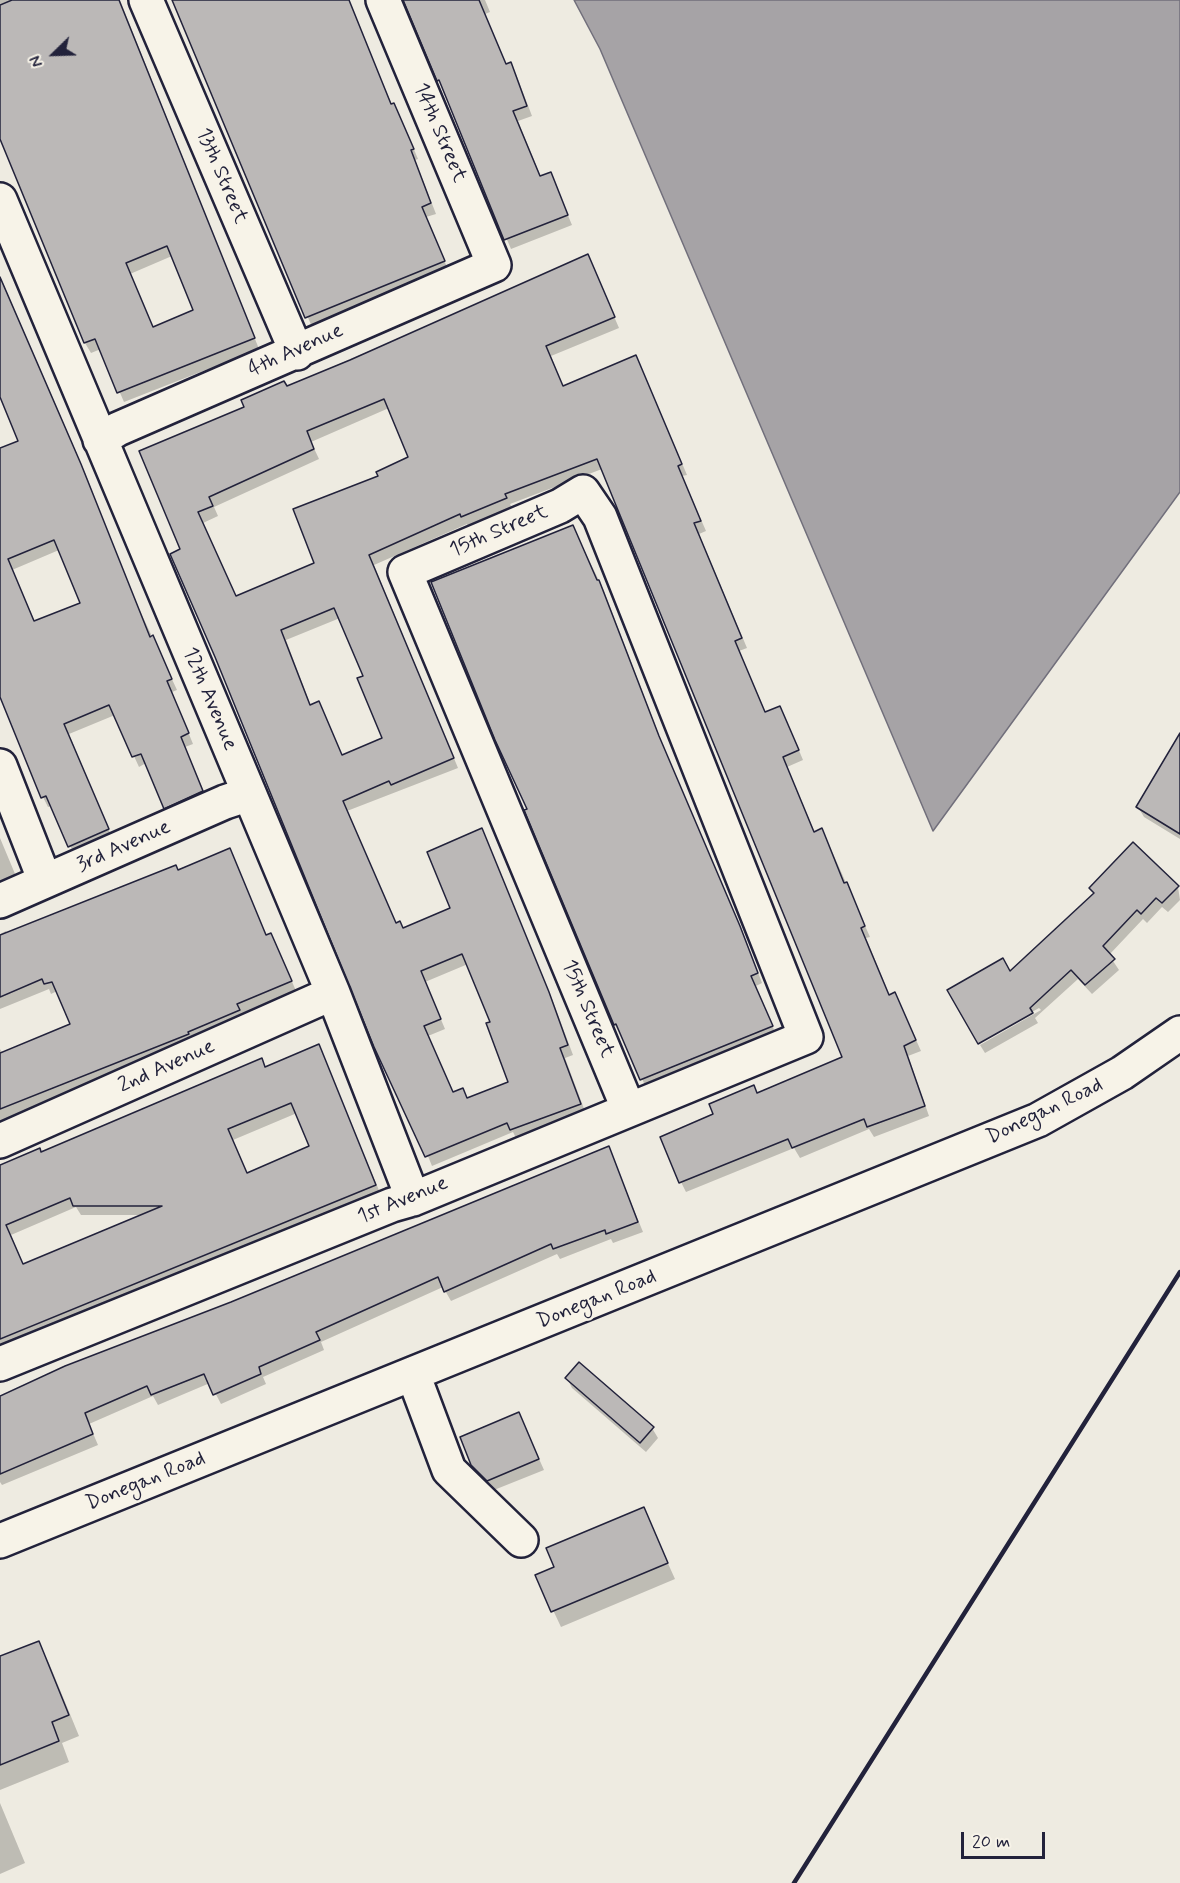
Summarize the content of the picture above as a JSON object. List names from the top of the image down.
{
  "streets": {
    "street": [
      "14th Street",
      "13th Street",
      "4th Avenue",
      "15th Street",
      "12th Avenue",
      "3rd Avenue",
      "2nd Avenue",
      "Donegan Road",
      "1st Avenue"
    ]
  },
  "crossings": [
    ["14th Street", "4th Avenue"],
    ["13th Street", "4th Avenue"],
    ["4th Avenue", "12th Avenue"],
    ["15th Street", "1st Avenue"],
    ["12th Avenue", "3rd Avenue"],
    ["12th Avenue", "2nd Avenue"],
    ["12th Avenue", "1st Avenue"]
  ],
  "scale_bar": "20 m",
  "north": "bottom left"
}
